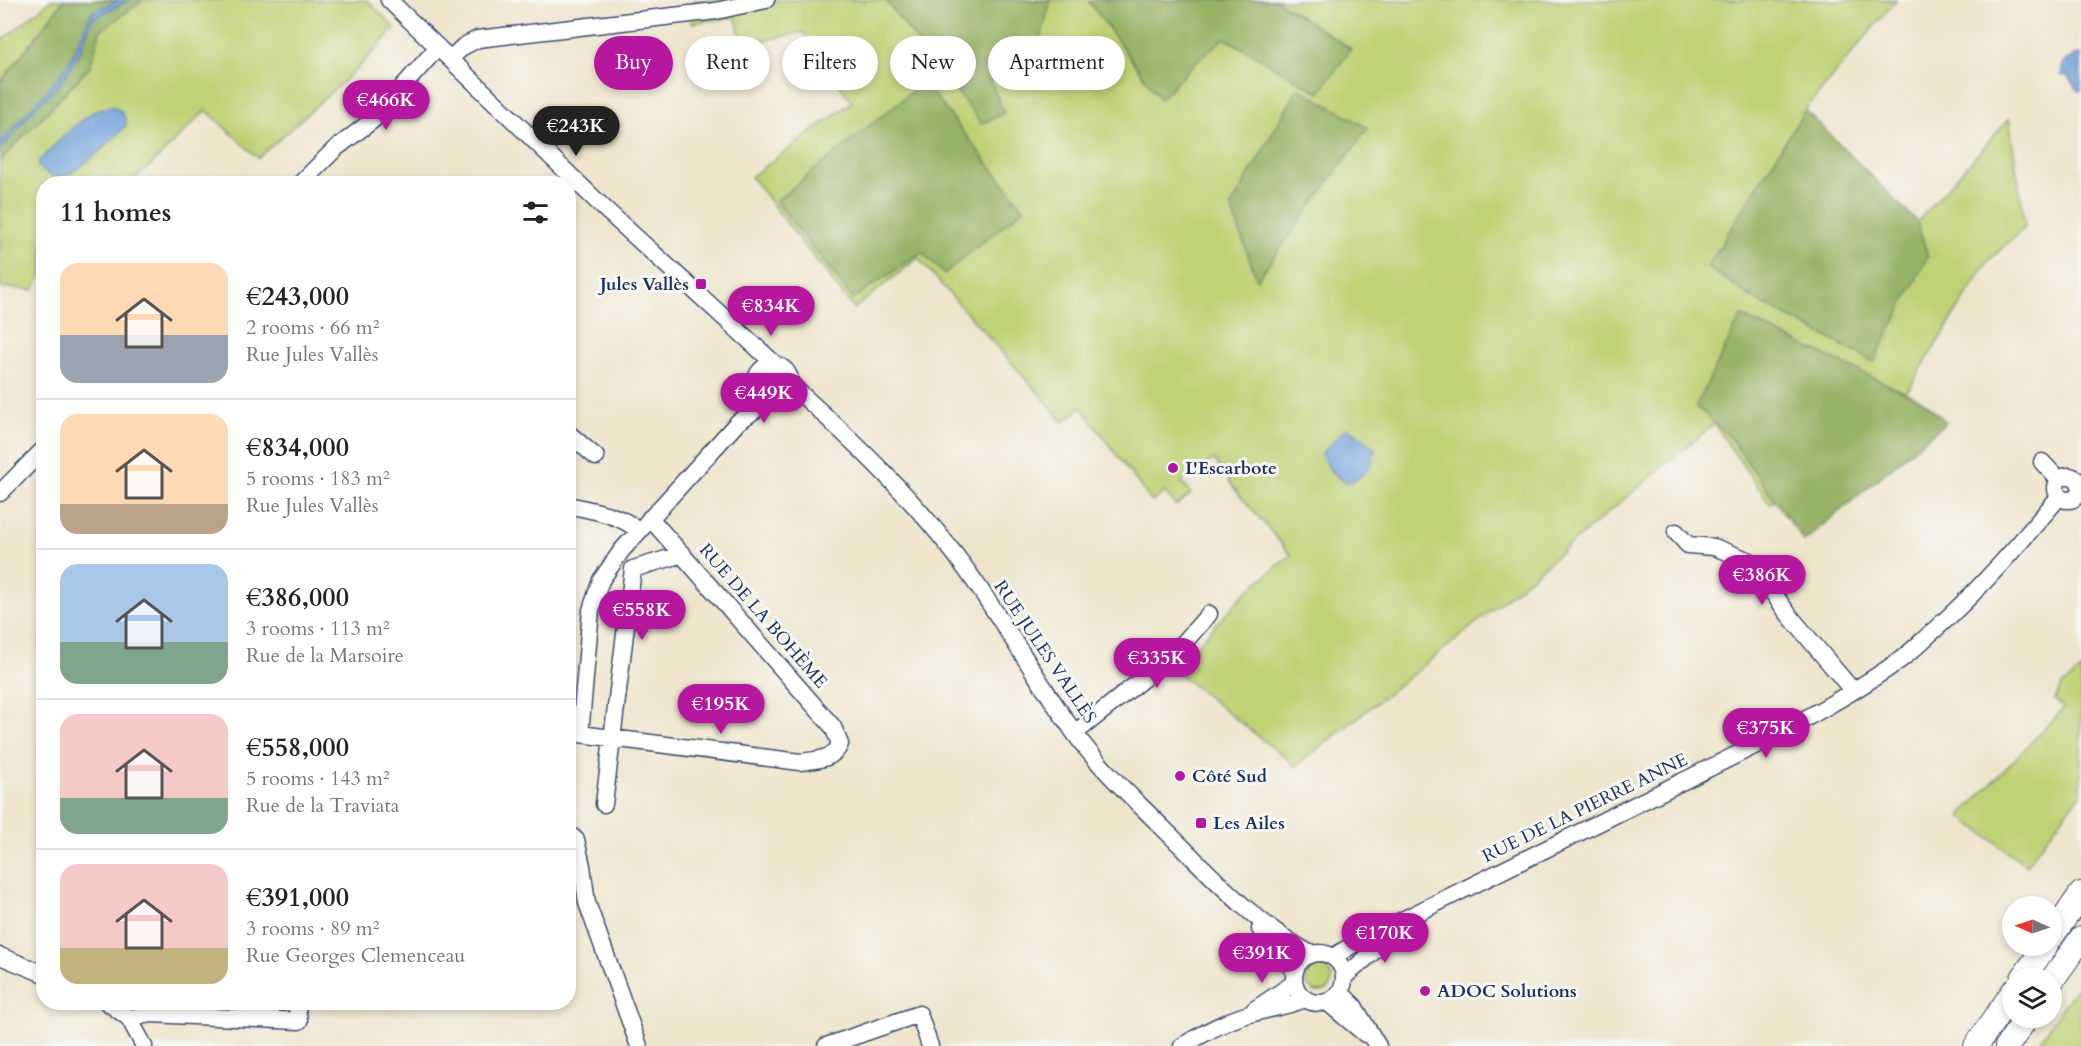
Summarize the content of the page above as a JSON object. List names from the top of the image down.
{
  "streets": {
    "street": ["RUE DE LA BOHÈME", "RUE JULES VALLÈS", "RUE DE LA PIERRE ANNE"]
  },
  "crossings": [
    ["RUE JULES VALLÈS", "RUE DE LA PIERRE ANNE"]
  ],
  "places": {
    "transit": ["Jules Vallès", "Les Ailes"],
    "other": ["L'Escarbote", "Côté Sud", "ADOC Solutions"]
  },
  "north": "left",
  "page": {
    "chip": [
      "Buy",
      "Rent",
      "Filters",
      "New",
      "Apartment"
    ],
    "price": [
      "€466K",
      "€243K",
      "€834K",
      "€449K",
      "€386K",
      "€558K",
      "€335K",
      "€195K",
      "€375K",
      "€170K",
      "€391K"
    ],
    "heading": "11 homes",
    "list": [
      {
        "name": "€243,000",
        "note": "2 rooms · 66 m² · Rue Jules Vallès"
      },
      {
        "name": "€834,000",
        "note": "5 rooms · 183 m² · Rue Jules Vallès"
      },
      {
        "name": "€386,000",
        "note": "3 rooms · 113 m² · Rue de la Marsoire"
      },
      {
        "name": "€558,000",
        "note": "5 rooms · 143 m² · Rue de la Traviata"
      },
      {
        "name": "€391,000",
        "note": "3 rooms · 89 m² · Rue Georges Clemenceau"
      }
    ]
  }
}
